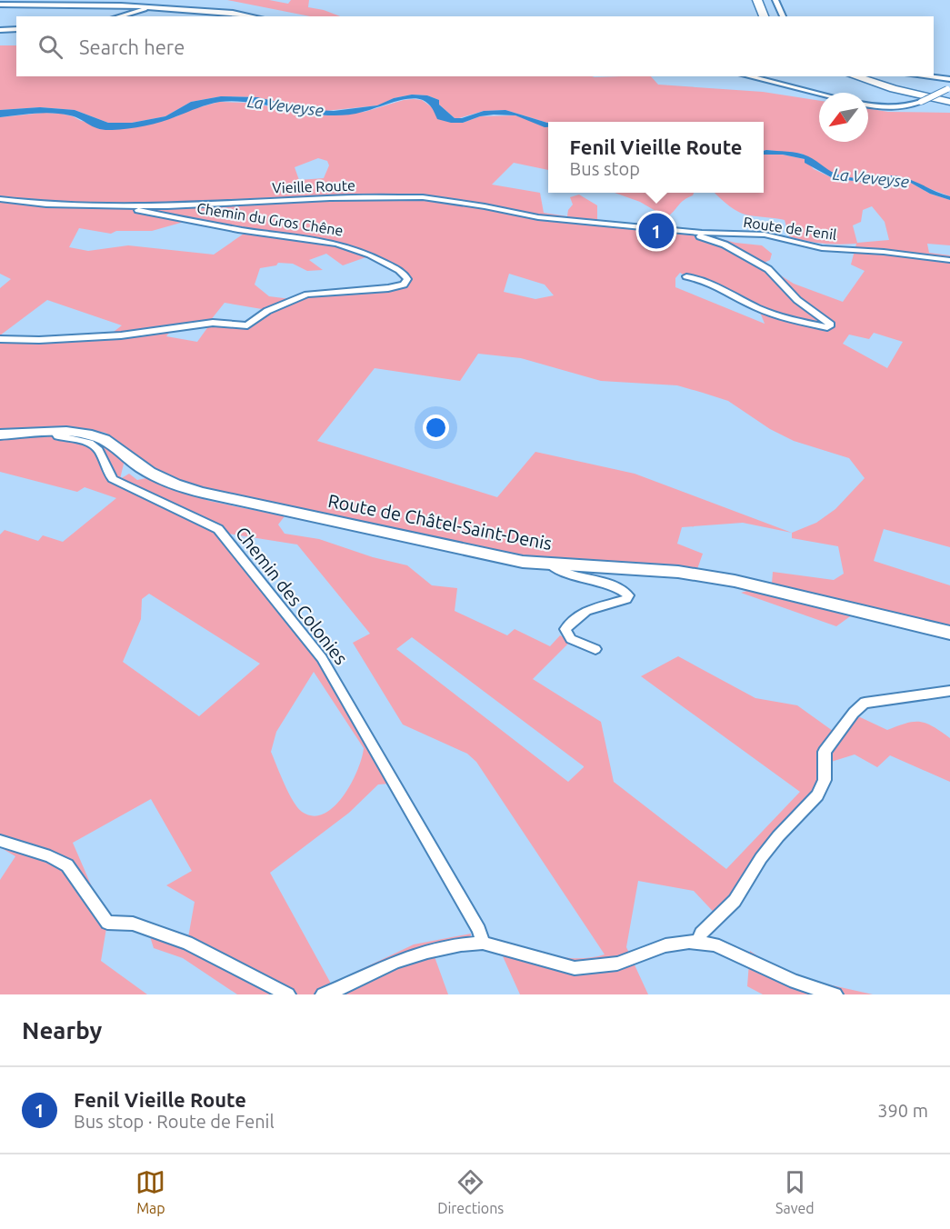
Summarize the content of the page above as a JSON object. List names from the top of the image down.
{
  "streets": {
    "main road": ["Route de Châtel-Saint-Denis"],
    "street": [
      "Vieille Route",
      "Chemin du Gros Chêne",
      "Route de Fenil",
      "Chemin des Colonies"
    ]
  },
  "crossings": [
    ["Vieille Route", "Chemin du Gros Chêne"],
    ["Vieille Route", "Route de Fenil"],
    ["Route de Châtel-Saint-Denis", "Chemin des Colonies"]
  ],
  "water": ["La Veveyse"],
  "north": "bottom left",
  "page": {
    "search": "Search here",
    "popup": ["Fenil Vieille Route", "Bus stop"],
    "pins": "1",
    "heading": "Nearby",
    "list": [
      {
        "mark": "1",
        "name": "Fenil Vieille Route",
        "note": "Bus stop · Route de Fenil",
        "value": "390 m"
      }
    ],
    "nav": ["Map", "Directions", "Saved"]
  }
}
